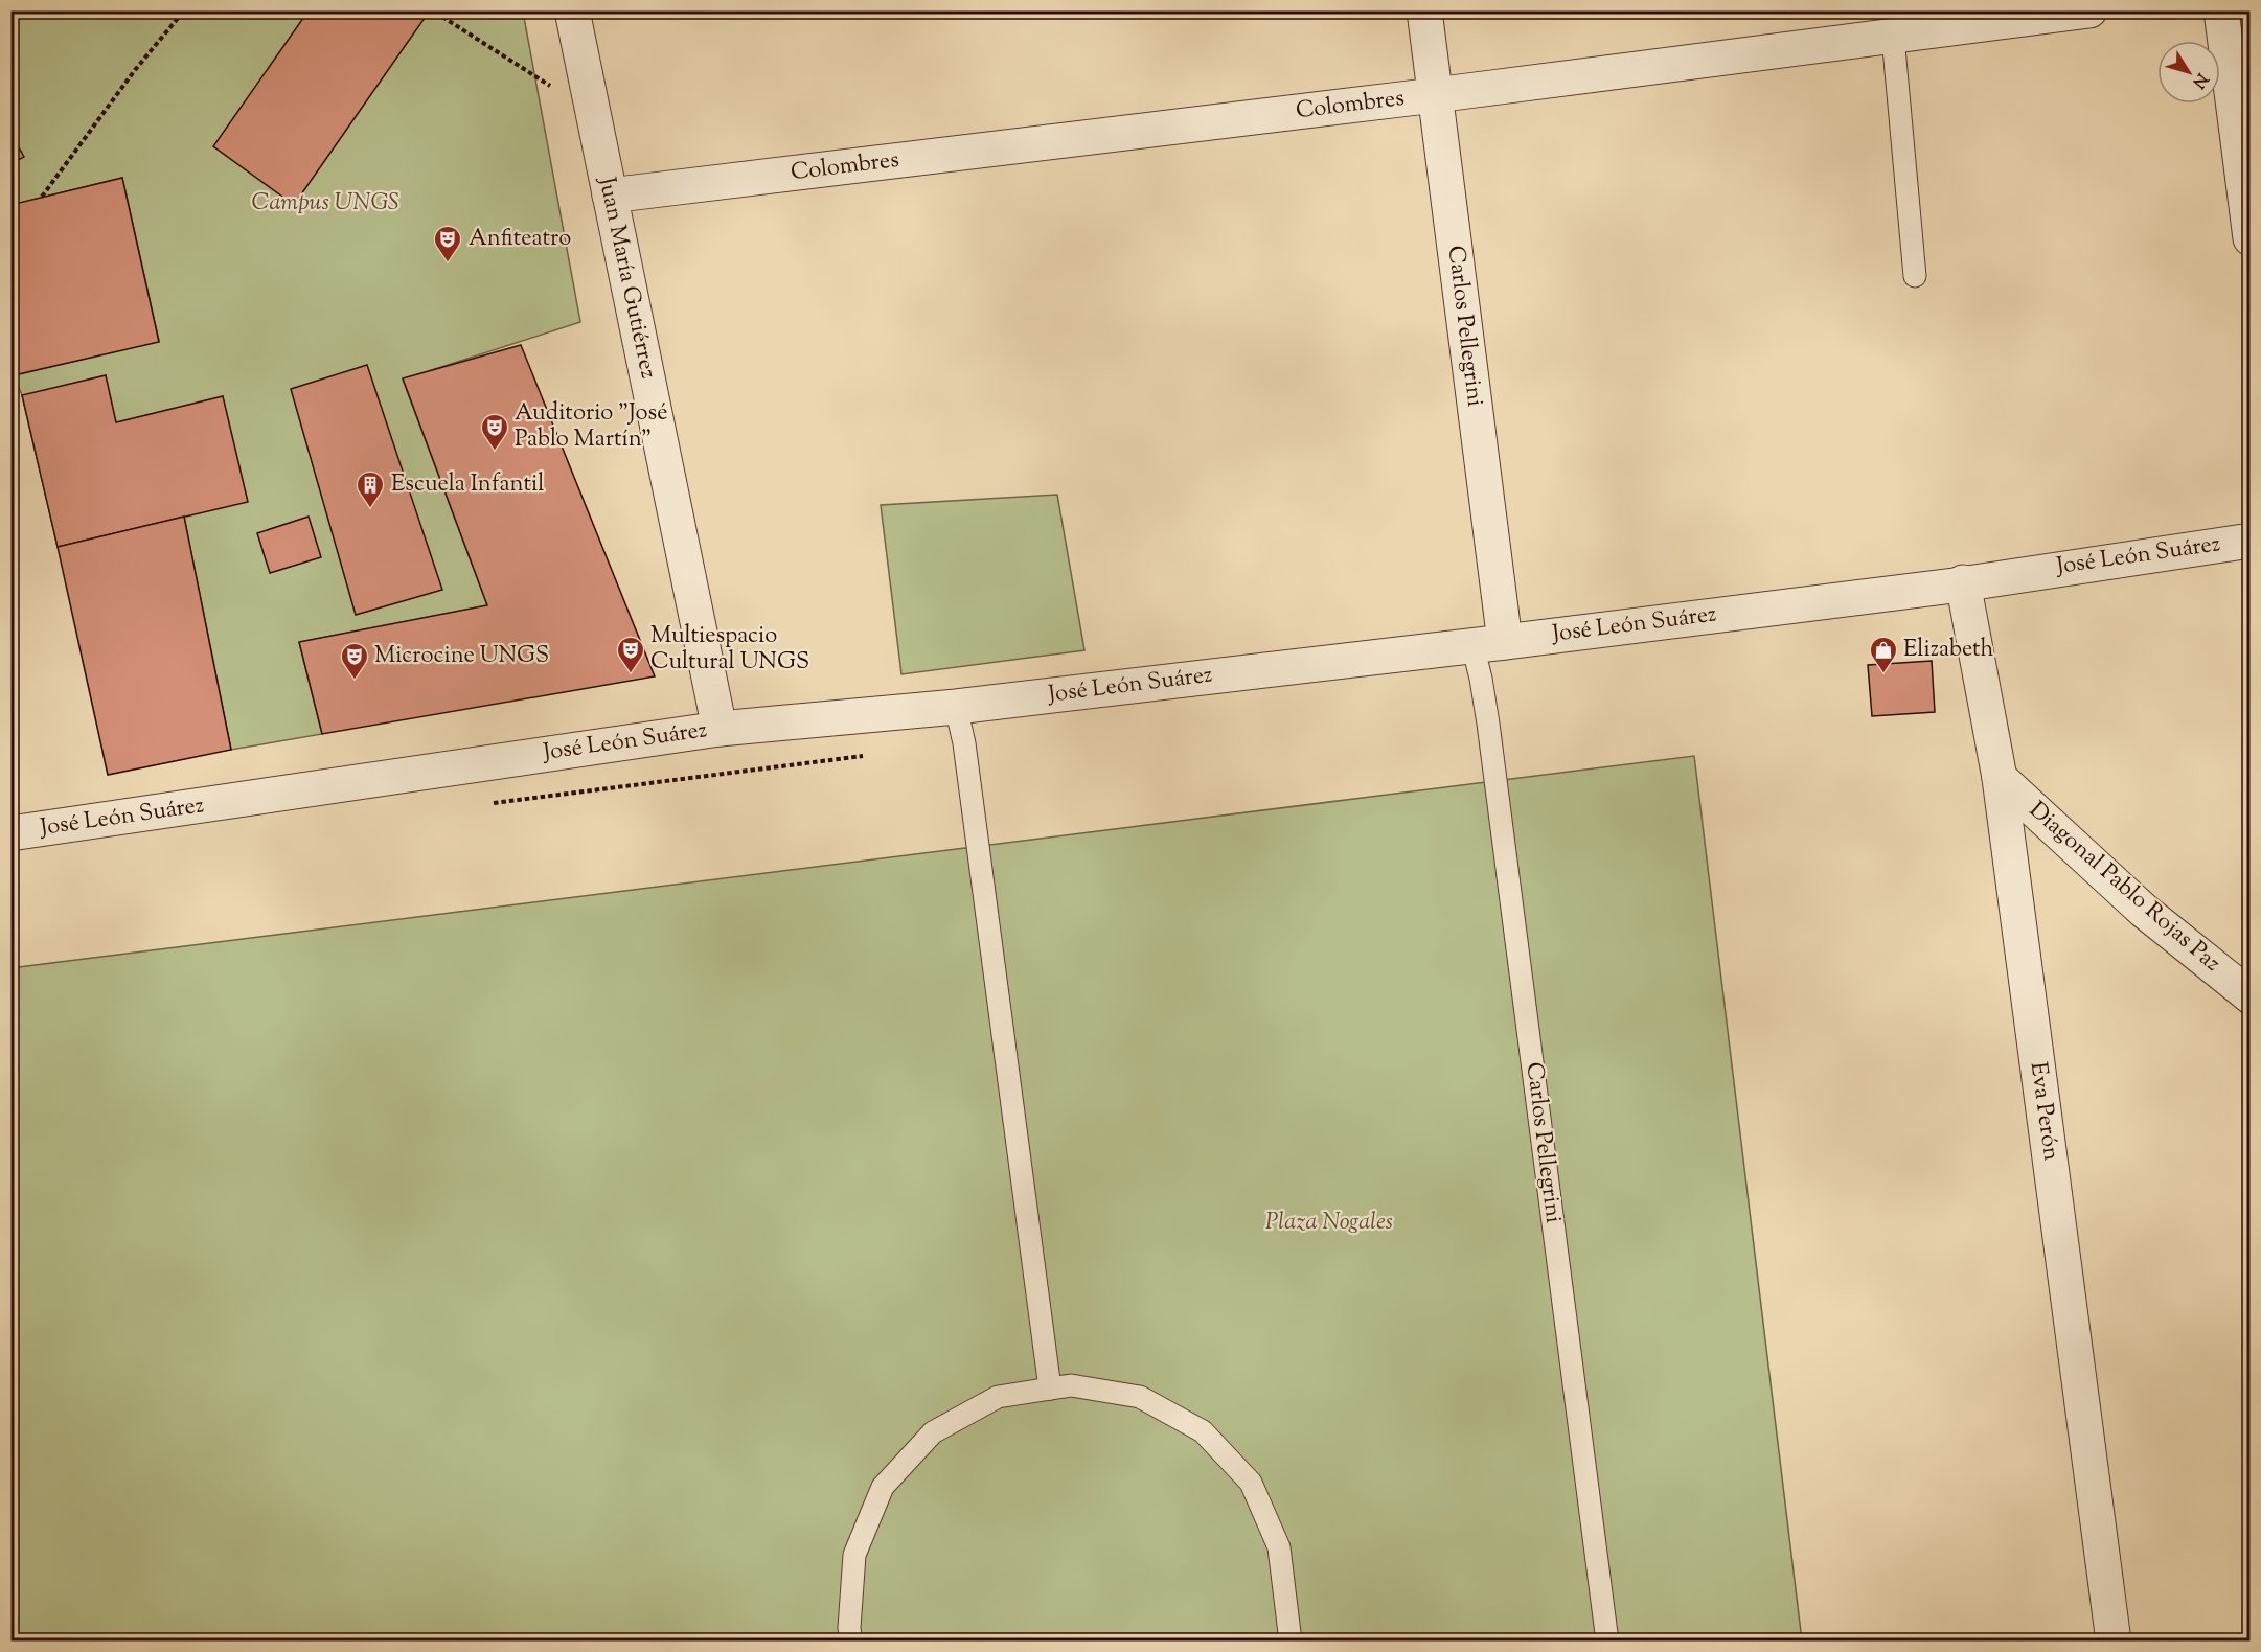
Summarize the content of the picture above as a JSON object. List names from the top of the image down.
{
  "streets": {
    "street": [
      "Colombres",
      "Juan María Gutiérrez",
      "Carlos Pellegrini",
      "José León Suárez",
      "Diagonal Pablo Rojas Paz",
      "Eva Perón"
    ]
  },
  "crossings": [
    ["Colombres", "Juan María Gutiérrez"],
    ["Colombres", "Carlos Pellegrini"],
    ["Juan María Gutiérrez", "José León Suárez"],
    ["Carlos Pellegrini", "José León Suárez"],
    ["José León Suárez", "Eva Perón"],
    ["Diagonal Pablo Rojas Paz", "Eva Perón"]
  ],
  "parks": ["Campus UNGS", "Plaza Nogales"],
  "places": {
    "theatre": [
      "Anfiteatro",
      "Auditorio \"José Pablo Martín\"",
      "Multiespacio Cultural UNGS",
      "Microcine UNGS"
    ],
    "building": ["Escuela Infantil"],
    "shop": ["Elizabeth"]
  },
  "north": "bottom right"
}
